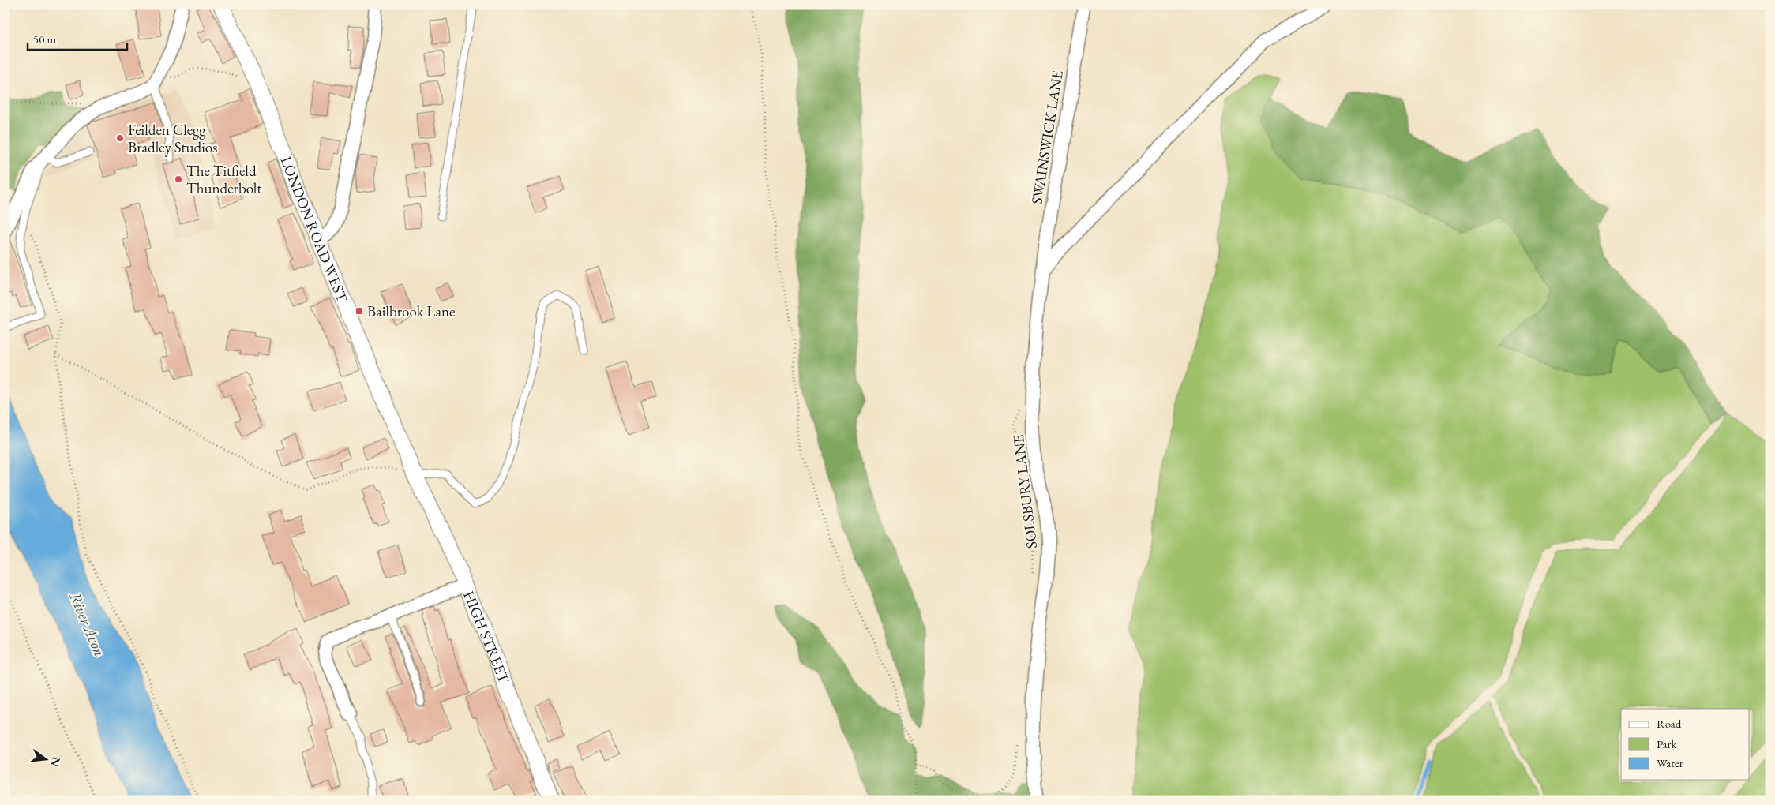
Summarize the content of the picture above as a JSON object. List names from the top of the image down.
{
  "streets": {
    "street": [
      "SWAINSWICK LANE",
      "LONDON ROAD WEST",
      "SOLSBURY LANE",
      "HIGH STREET"
    ]
  },
  "crossings": [
    ["SWAINSWICK LANE", "SOLSBURY LANE"],
    ["LONDON ROAD WEST", "HIGH STREET"]
  ],
  "water": ["River Avon"],
  "places": {
    "other": ["Feilden Clegg Bradley Studios", "The Titfield Thunderbolt"],
    "transit": ["Bailbrook Lane"]
  },
  "legend": ["Road", "Park", "Water"],
  "scale_bar": "50 m",
  "north": "right"
}
